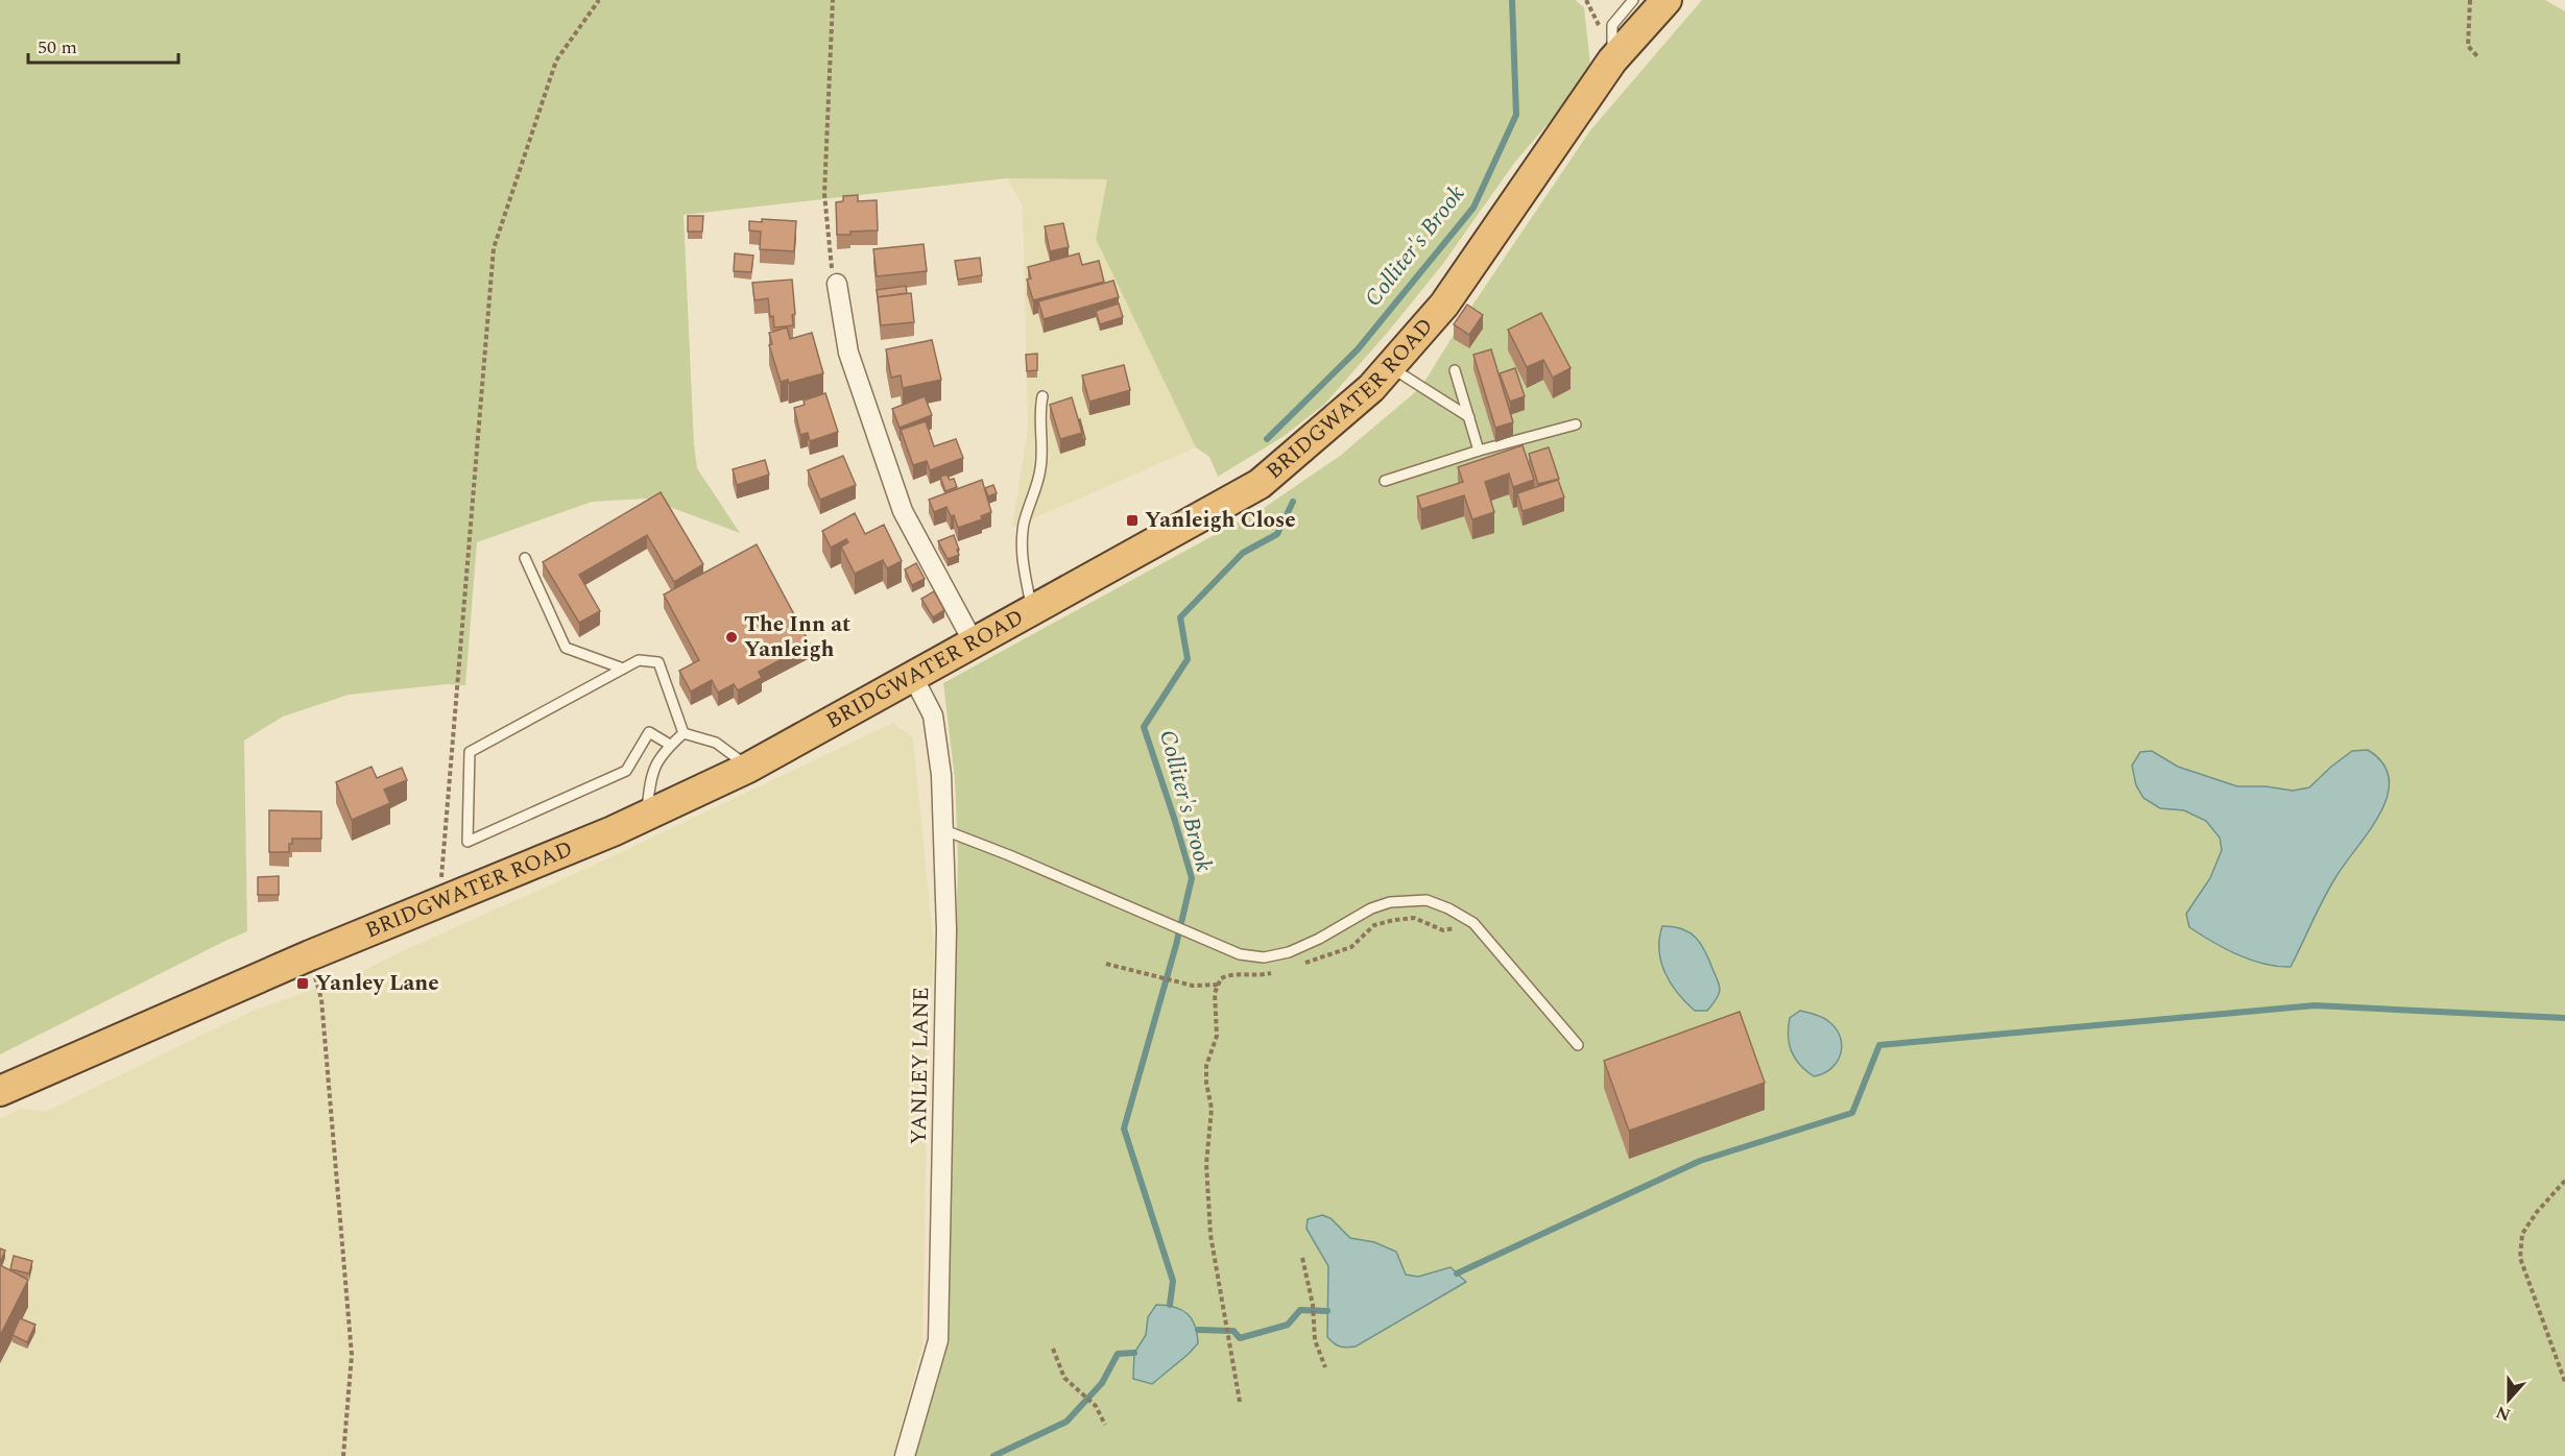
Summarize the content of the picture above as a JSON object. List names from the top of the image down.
{
  "streets": {
    "highway": ["BRIDGWATER ROAD"],
    "street": ["YANLEY LANE"]
  },
  "crossings": [
    ["BRIDGWATER ROAD", "YANLEY LANE"]
  ],
  "water": ["Colliter's Brook"],
  "places": {
    "transit": ["Yanleigh Close", "Yanley Lane"],
    "other": ["The Inn at Yanleigh"]
  },
  "scale_bar": "50 m",
  "north": "bottom"
}
